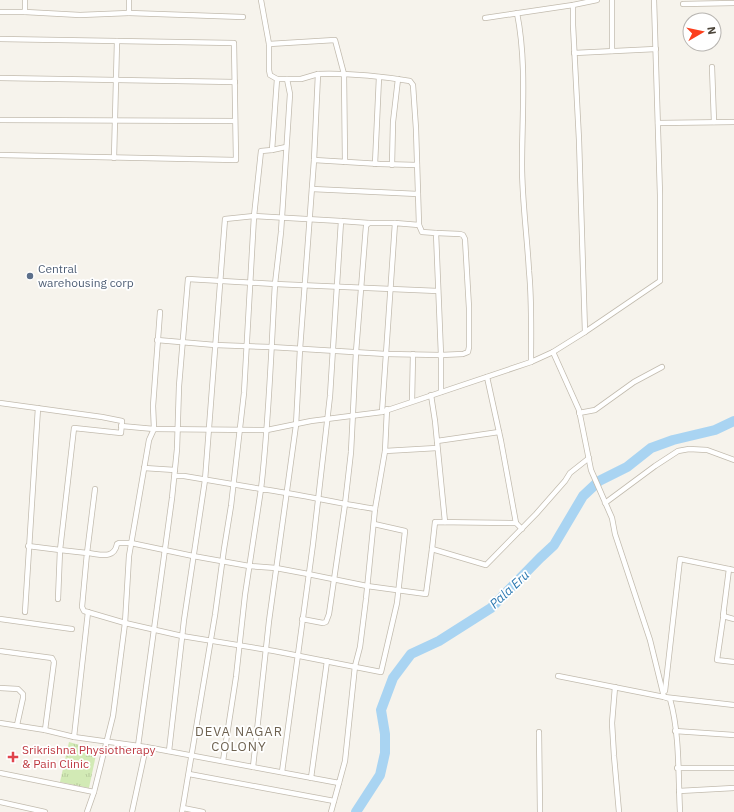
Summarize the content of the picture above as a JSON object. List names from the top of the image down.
{
  "districts": ["DEVA NAGAR COLONY"],
  "water": ["Pala Eru"],
  "places": {
    "other": ["Central warehousing corp"],
    "health": ["Srikrishna Physiotherapy & Pain Clinic"]
  },
  "north": "right"
}
